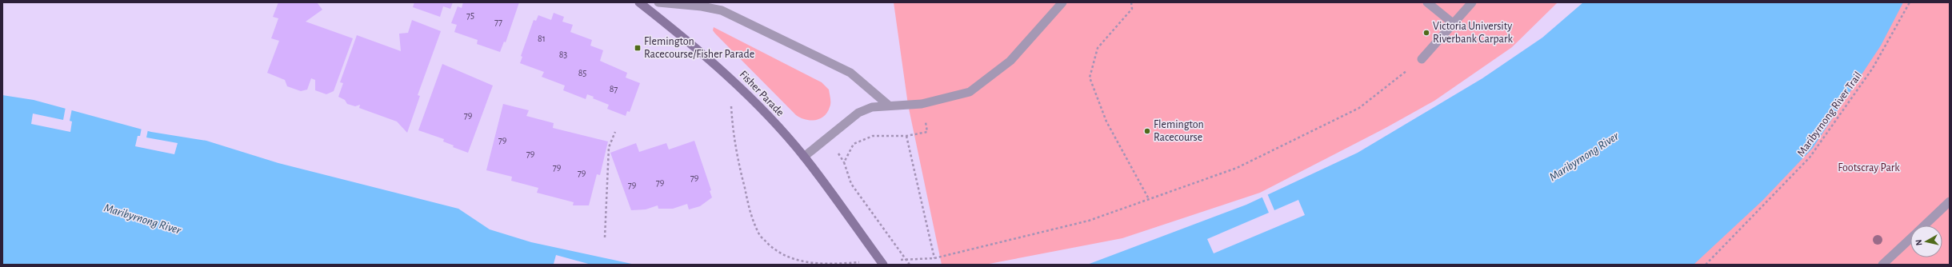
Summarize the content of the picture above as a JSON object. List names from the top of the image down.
{
  "streets": {
    "main road": ["Fisher Parade"],
    "path": ["Maribyrnong River Trail"]
  },
  "water": ["Maribyrnong River"],
  "parks": ["Footscray Park"],
  "places": {
    "other": ["Victoria University Riverbank Carpark", "Flemington Racecourse"],
    "transit": ["Flemington Racecourse/Fisher Parade"]
  },
  "house_numbers": [
    "75",
    "77",
    "81",
    "83",
    "85",
    "87",
    "79",
    "79",
    "79",
    "79",
    "79",
    "79",
    "79",
    "79"
  ],
  "north": "left"
}
